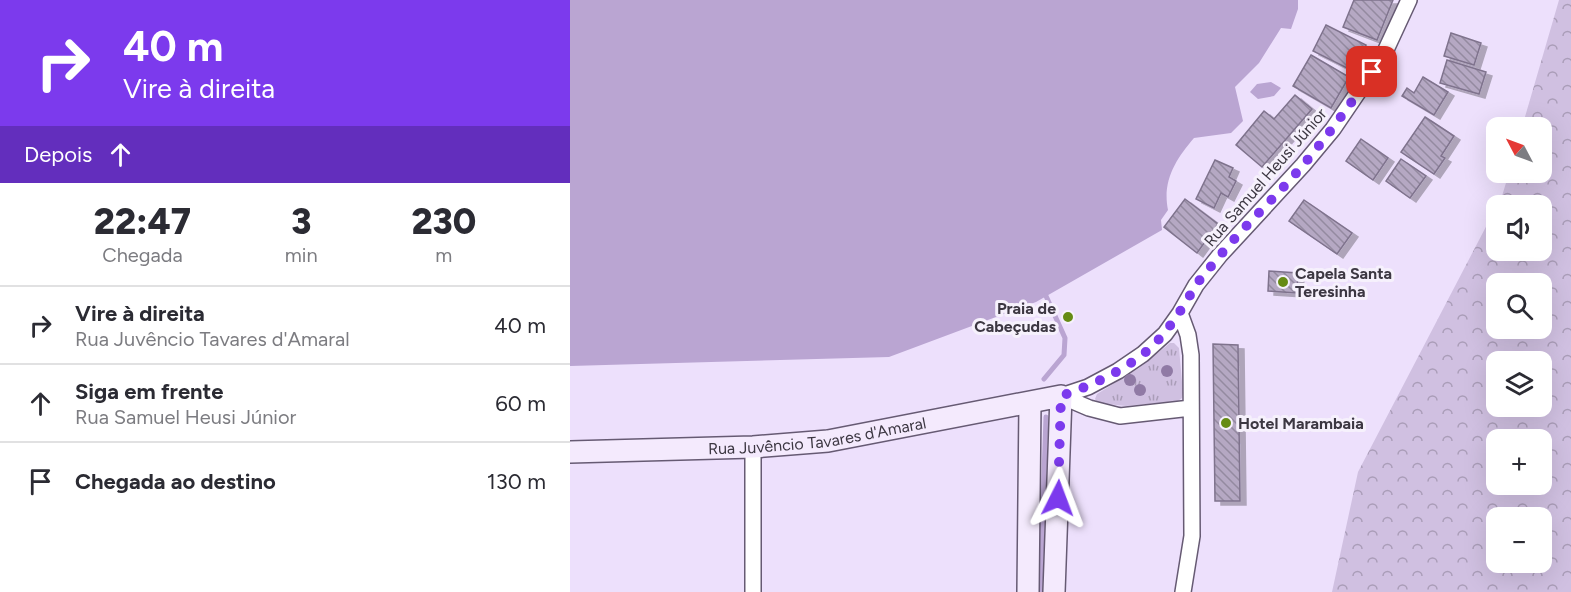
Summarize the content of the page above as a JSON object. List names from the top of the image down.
{
  "streets": {
    "street": ["Rua Samuel Heusi Júnior", "Rua Juvêncio Tavares d'Amaral"]
  },
  "crossings": [
    ["Rua Samuel Heusi Júnior", "Rua Juvêncio Tavares d'Amaral"]
  ],
  "places": ["Capela Santa Teresinha", "Praia de Cabeçudas", "Hotel Marambaia"],
  "north": "top left",
  "page": {
    "turn": ["40 m", "Vire à direita"],
    "map_buttons": ["+", "−"],
    "then": "Depois",
    "eta": [
      "22:47",
      "Chegada",
      "3",
      "min",
      "230",
      "m"
    ],
    "list": [
      {
        "name": "Vire à direita",
        "note": "Rua Juvêncio Tavares d'Amaral",
        "value": "40 m"
      },
      {
        "name": "Siga em frente",
        "note": "Rua Samuel Heusi Júnior",
        "value": "60 m"
      },
      {
        "name": "Chegada ao destino",
        "value": "130 m"
      }
    ]
  }
}
